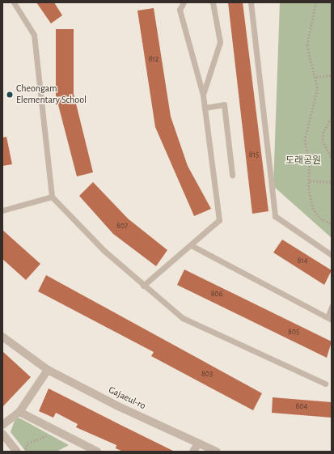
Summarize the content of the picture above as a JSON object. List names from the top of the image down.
{
  "streets": {
    "street": ["Gajaeul-ro"]
  },
  "parks": ["도래공원"],
  "places": ["Cheongam Elementary School"],
  "house_numbers": [
    "812",
    "815",
    "807",
    "814",
    "806",
    "805",
    "803",
    "804"
  ]
}
